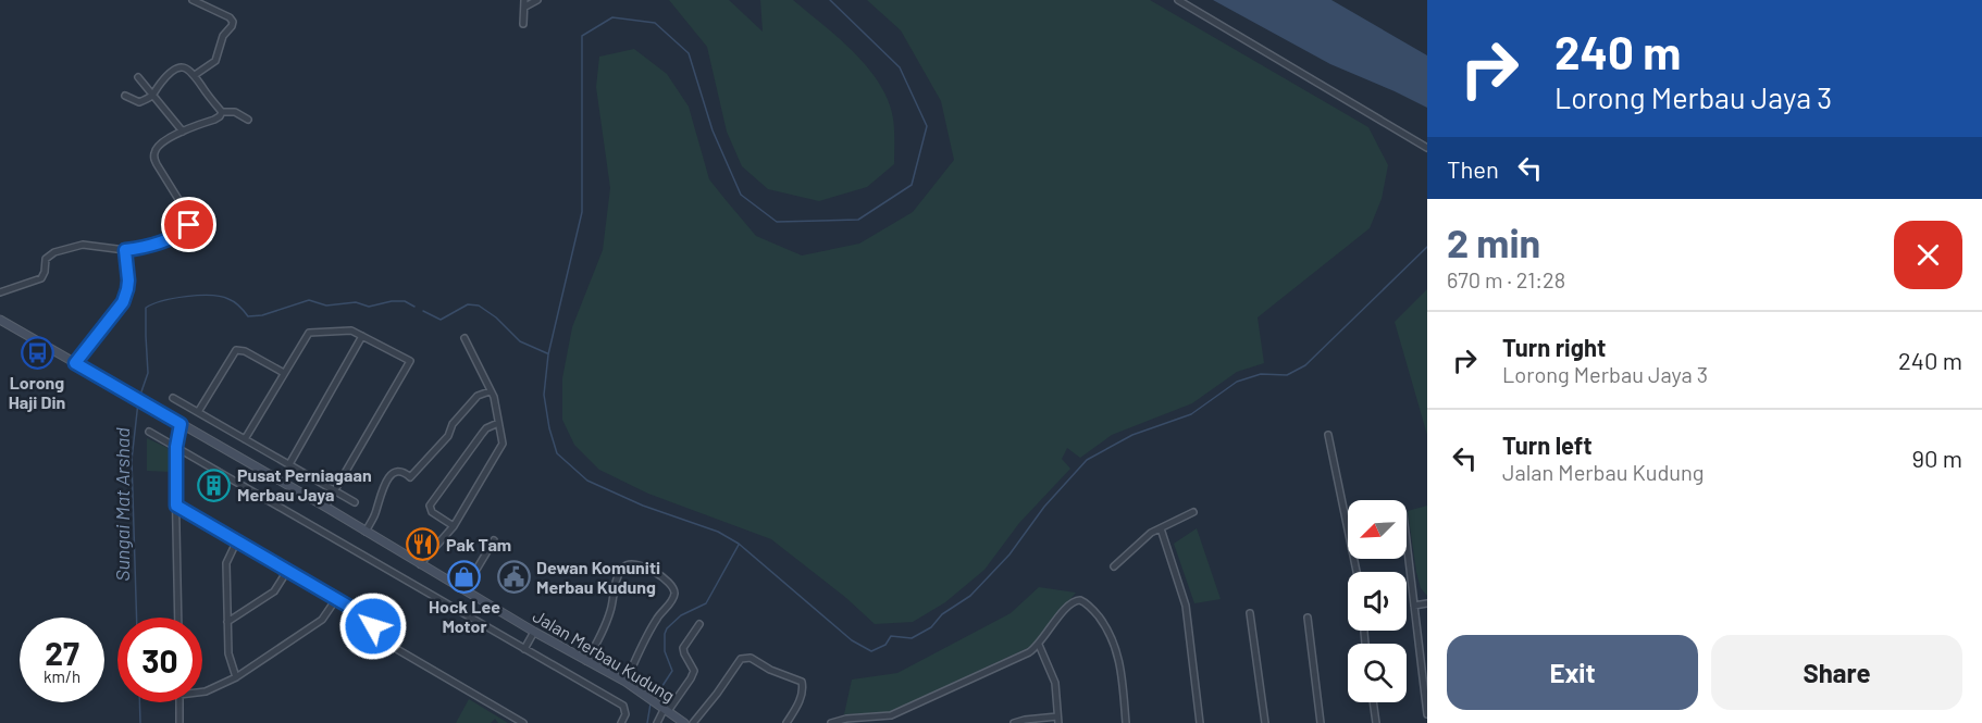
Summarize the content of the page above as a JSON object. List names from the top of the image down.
{
  "streets": {
    "main road": ["Jalan Merbau Kudung"]
  },
  "water": ["Sungai Mat Arshad"],
  "places": {
    "bus stop": ["Lorong Haji Din"],
    "building": ["Pusat Perniagaan Merbau Jaya"],
    "restaurant": ["Pak Tam"],
    "shop": ["Hock Lee Motor"],
    "public building": ["Dewan Komuniti Merbau Kudung"]
  },
  "north": "bottom left",
  "page": {
    "turn": ["240 m", "Lorong Merbau Jaya 3"],
    "then": "Then",
    "heading": ["2 min", "670 m · 21:28"],
    "list": [
      {
        "name": "Turn right",
        "note": "Lorong Merbau Jaya 3",
        "value": "240 m"
      },
      {
        "name": "Turn left",
        "note": "Jalan Merbau Kudung",
        "value": "90 m"
      }
    ],
    "speed": "27 km/h",
    "limit": "30",
    "buttons": ["Exit", "Share"]
  }
}
